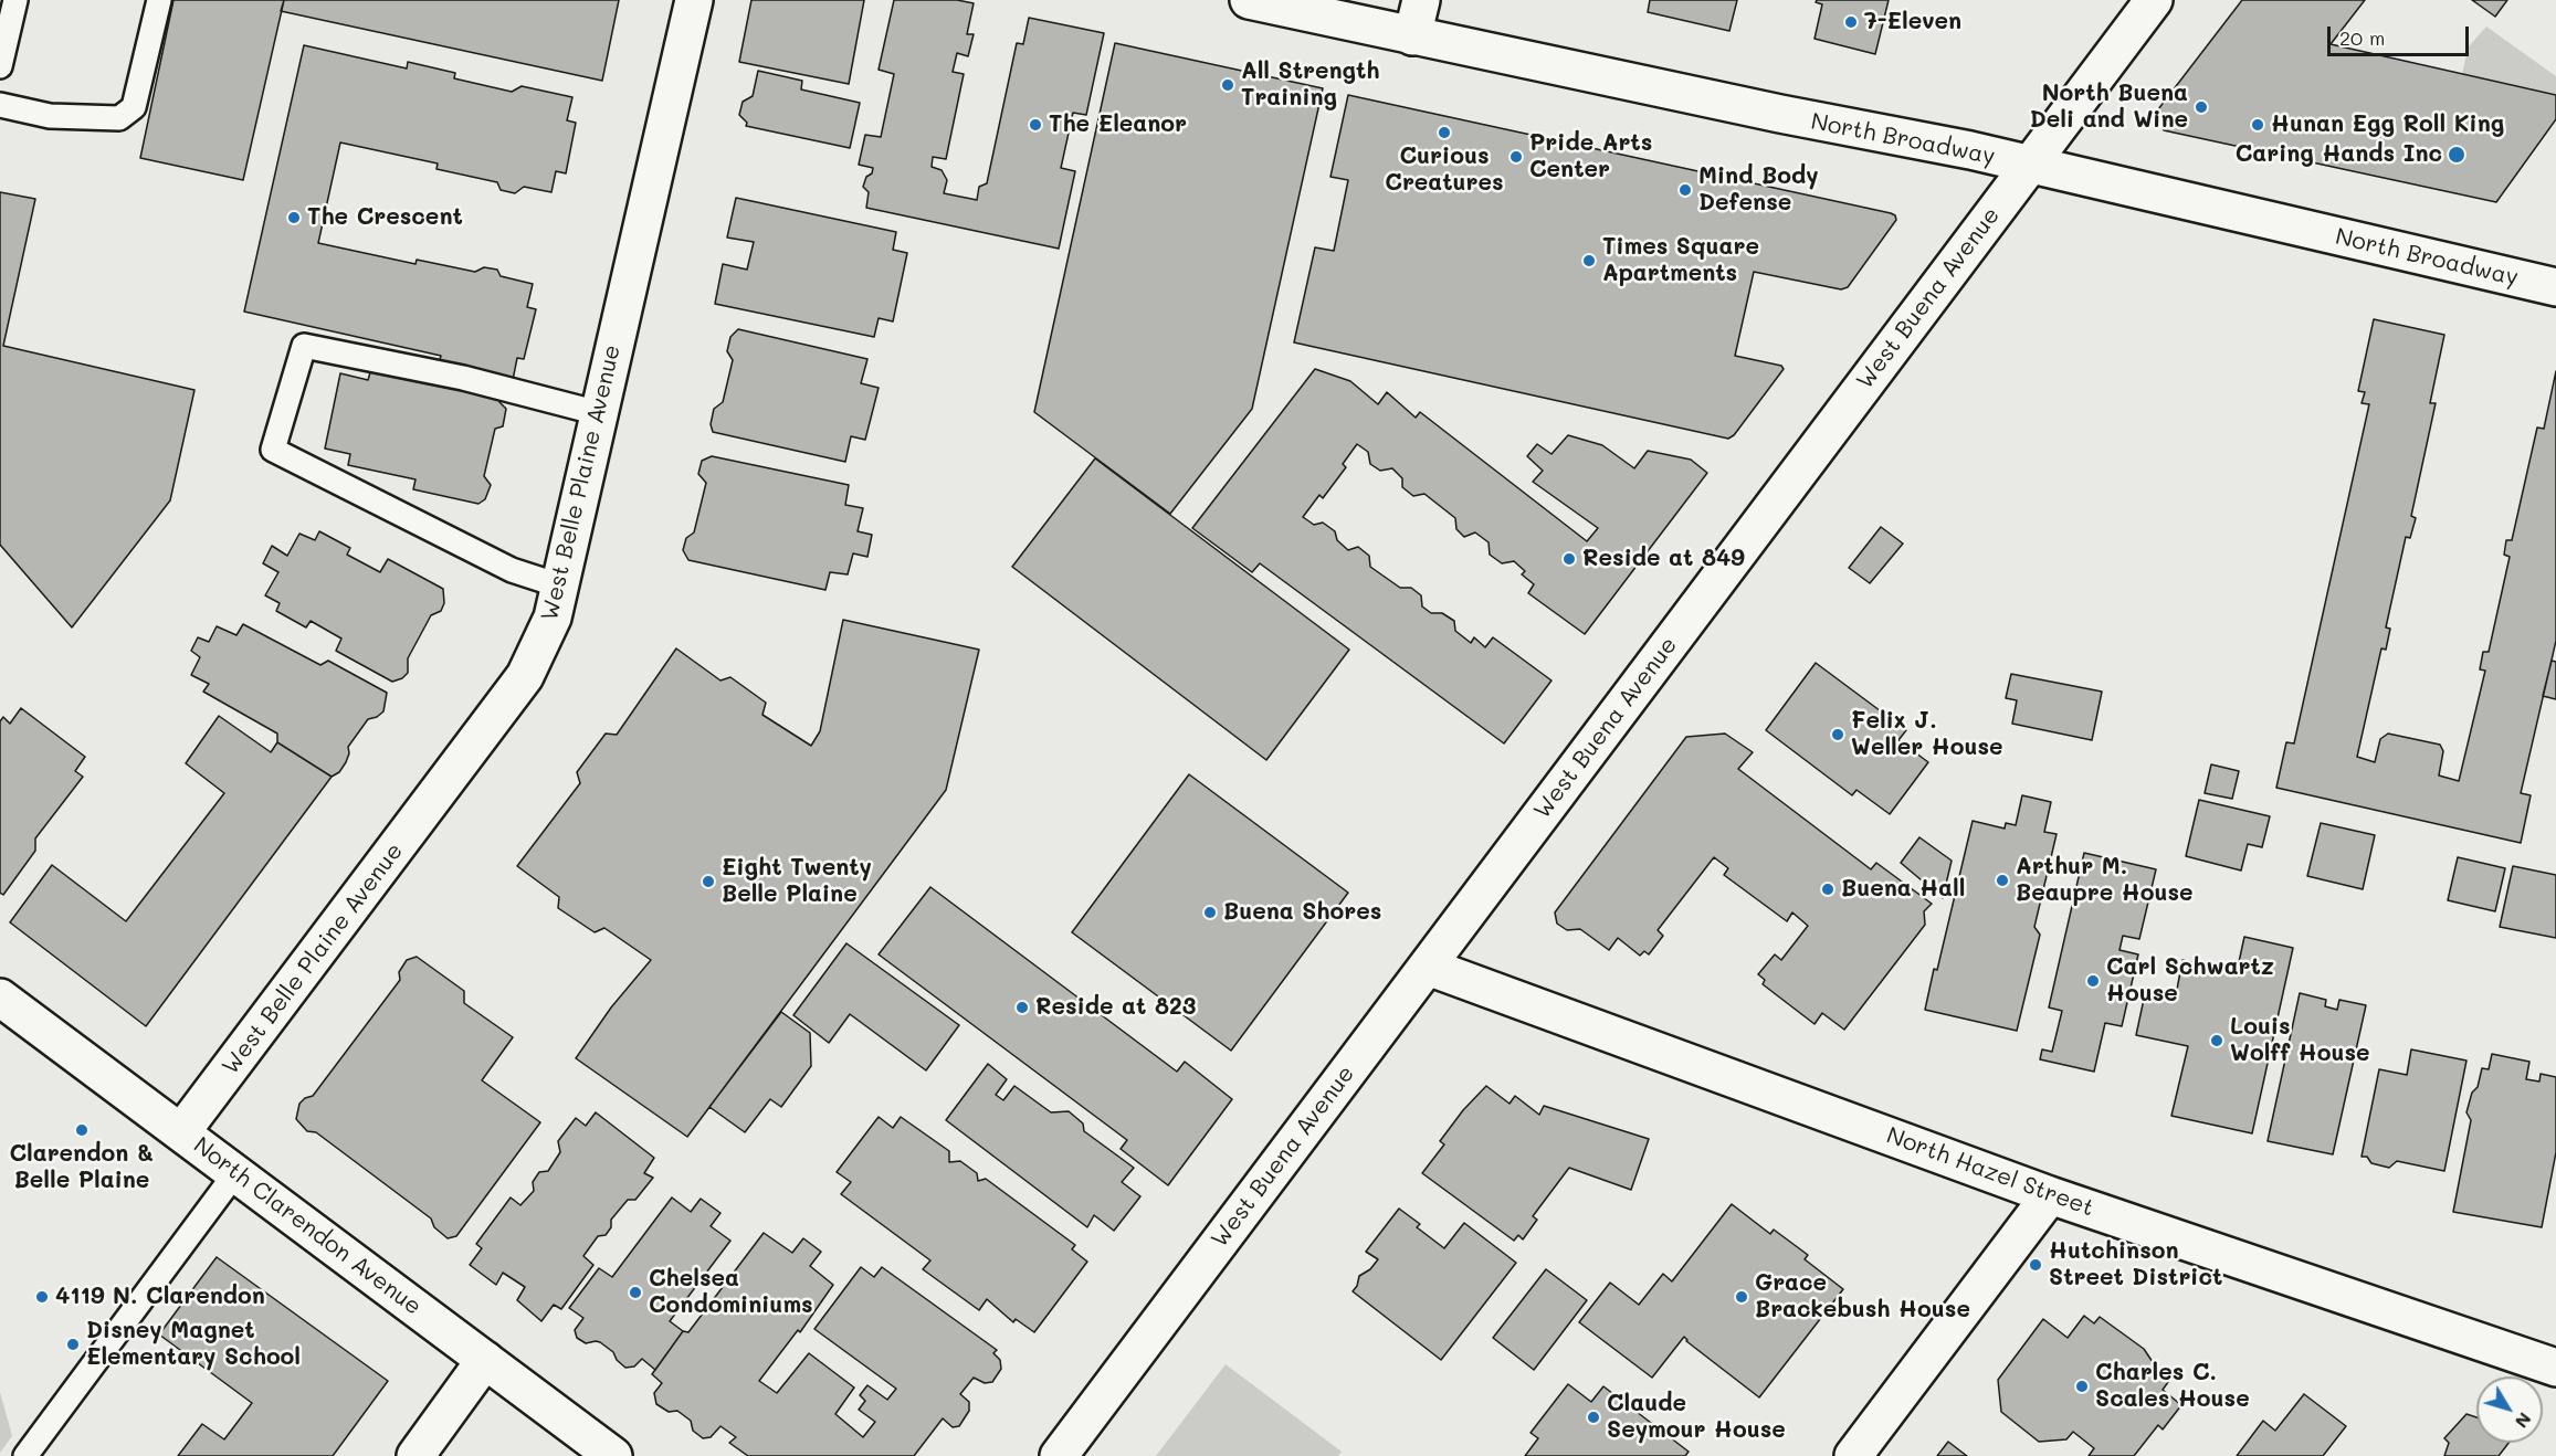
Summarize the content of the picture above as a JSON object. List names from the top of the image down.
{
  "streets": {
    "street": [
      "North Broadway",
      "West Buena Avenue",
      "West Belle Plaine Avenue",
      "North Hazel Street",
      "North Clarendon Avenue"
    ]
  },
  "crossings": [
    ["North Broadway", "West Buena Avenue"],
    ["West Buena Avenue", "North Hazel Street"],
    ["West Belle Plaine Avenue", "North Clarendon Avenue"]
  ],
  "places": [
    "7-Eleven",
    "All Strength Training",
    "North Buena Deli and Wine",
    "The Eleanor",
    "Hunan Egg Roll King",
    "Curious Creatures",
    "Caring Hands Inc",
    "Pride Arts Center",
    "Mind Body Defense",
    "The Crescent",
    "Times Square Apartments",
    "Reside at 849",
    "Felix J. Weller House",
    "Arthur M. Beaupre House",
    "Eight Twenty Belle Plaine",
    "Buena Hall",
    "Buena Shores",
    "Carl Schwartz House",
    "Reside at 823",
    "Louis Wolff House",
    "Clarendon & Belle Plaine",
    "Hutchinson Street District",
    "Chelsea Condominiums",
    "4119 N. Clarendon",
    "Grace Brackebush House",
    "Disney Magnet Elementary School",
    "Charles C. Scales House",
    "Claude Seymour House"
  ],
  "scale_bar": "20 m",
  "north": "bottom right"
}
